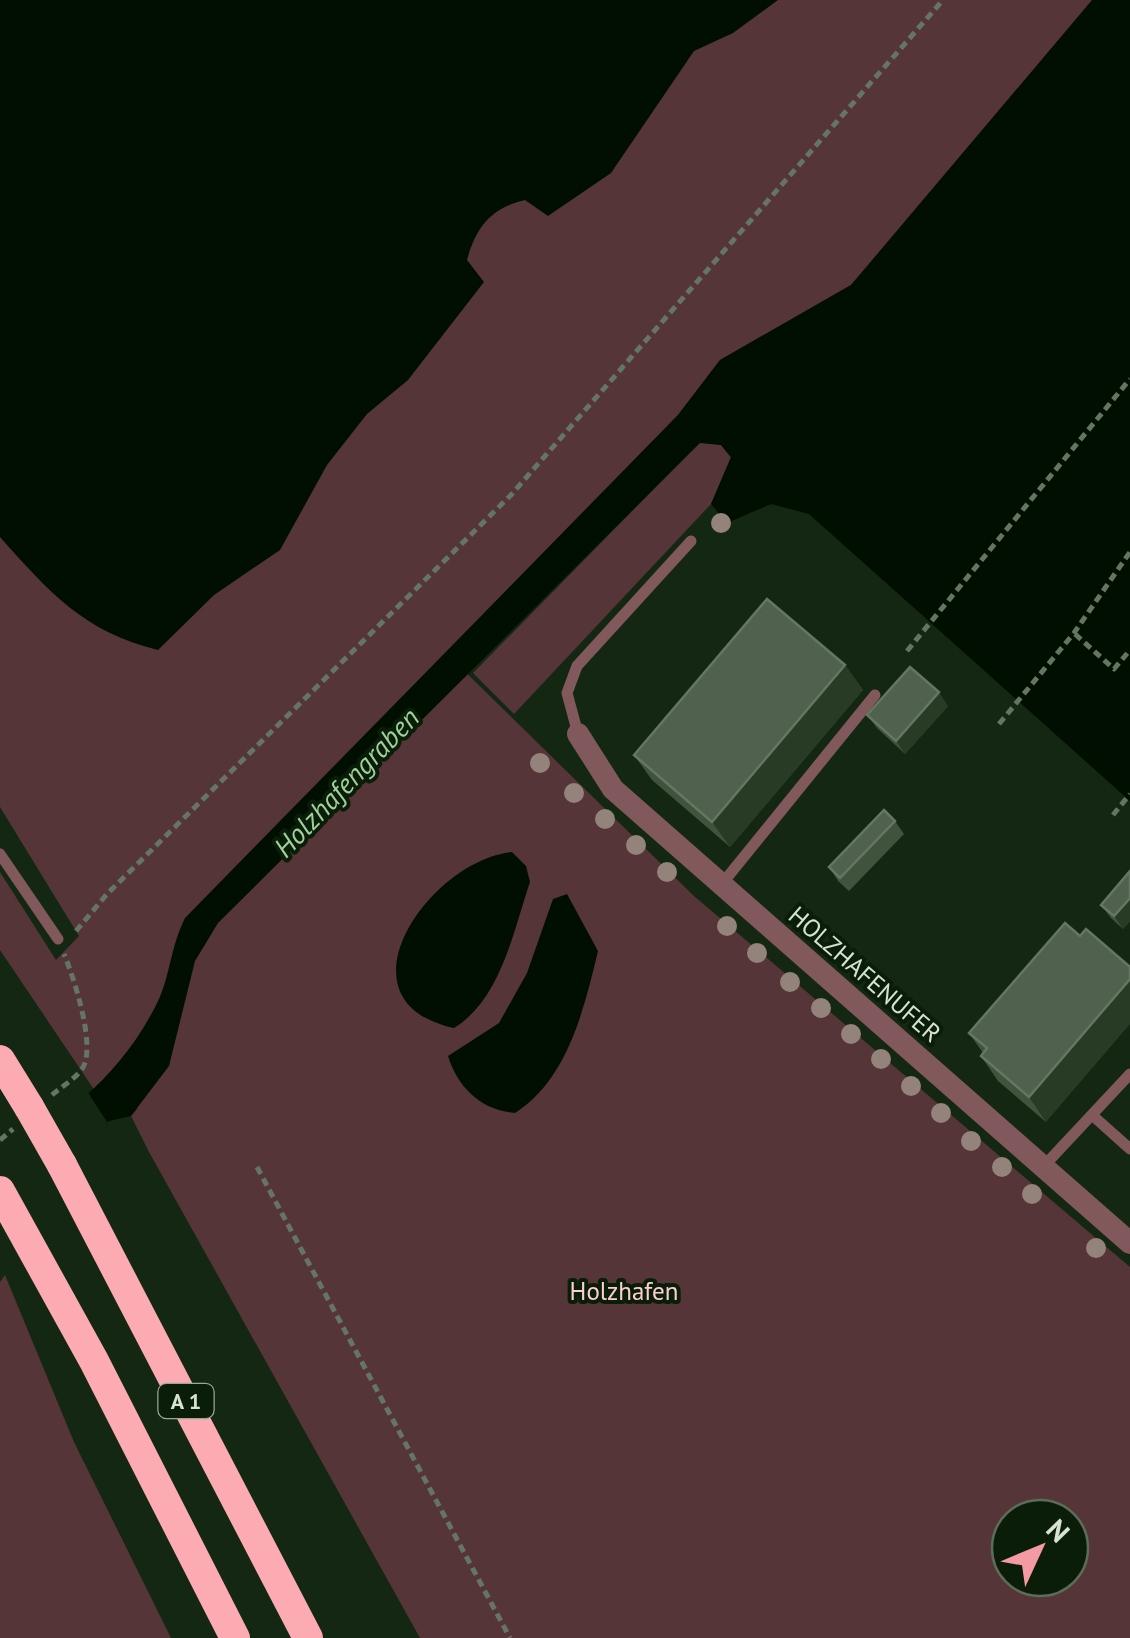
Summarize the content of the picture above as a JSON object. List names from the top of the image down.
{
  "streets": {
    "highway": ["A 1"],
    "street": ["HOLZHAFENUFER"]
  },
  "water": ["Holzhafengraben"],
  "parks": ["Holzhafen"],
  "north": "top right"
}
